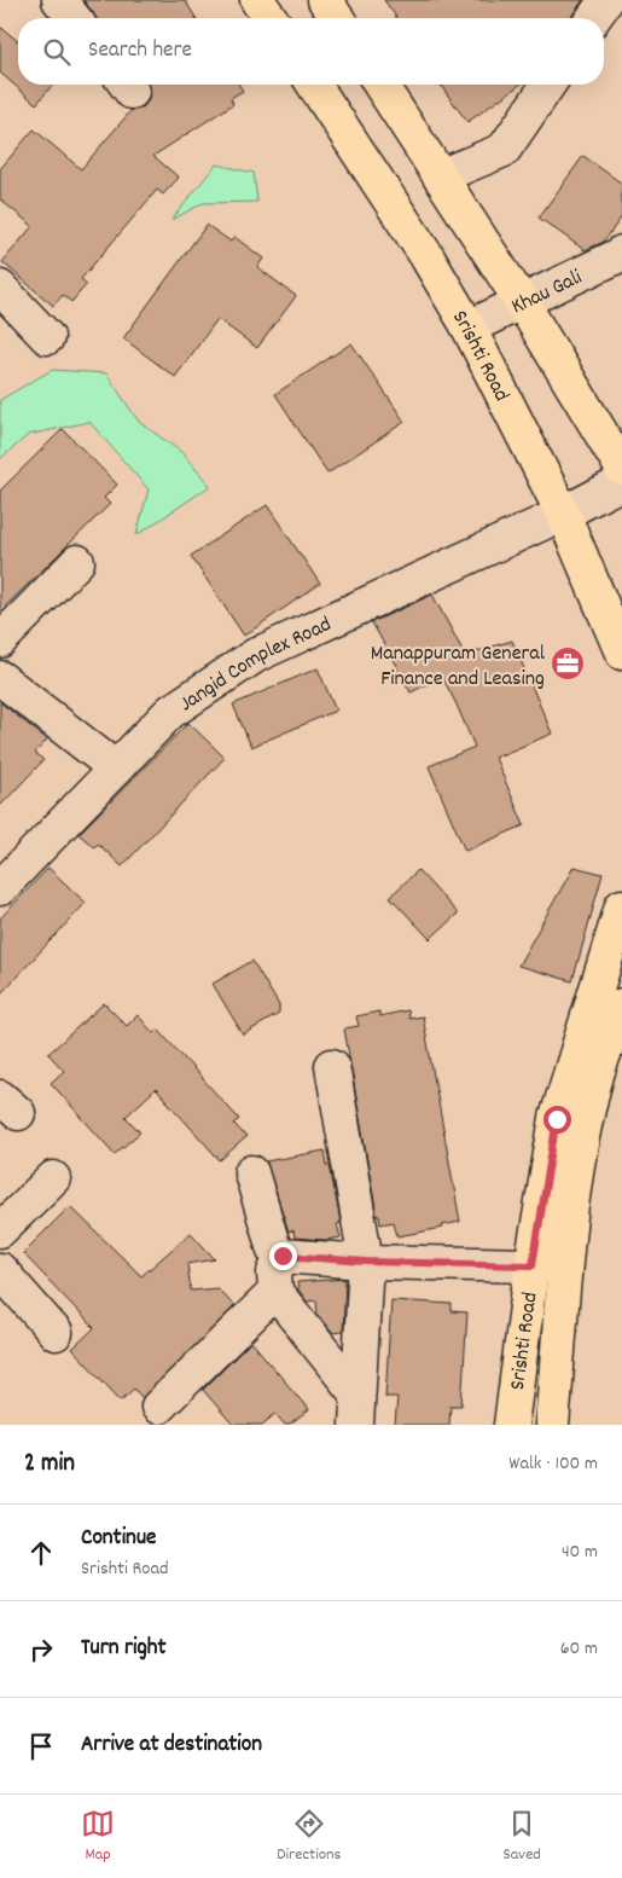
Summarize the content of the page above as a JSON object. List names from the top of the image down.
{
  "streets": {
    "main road": ["Srishti Road"],
    "street": ["Khau Gali", "Jangid Complex Road"]
  },
  "crossings": [
    ["Khau Gali", "Srishti Road"],
    ["Srishti Road", "Jangid Complex Road"]
  ],
  "places": {
    "office": ["Manappuram General Finance and Leasing"]
  },
  "page": {
    "search": "Search here",
    "heading": ["2 min", "Walk · 100 m"],
    "list": [
      ["Continue", "Srishti Road", "40 m"],
      ["Turn right", "60 m"],
      "Arrive at destination"
    ],
    "nav": ["Map", "Directions", "Saved"]
  }
}
